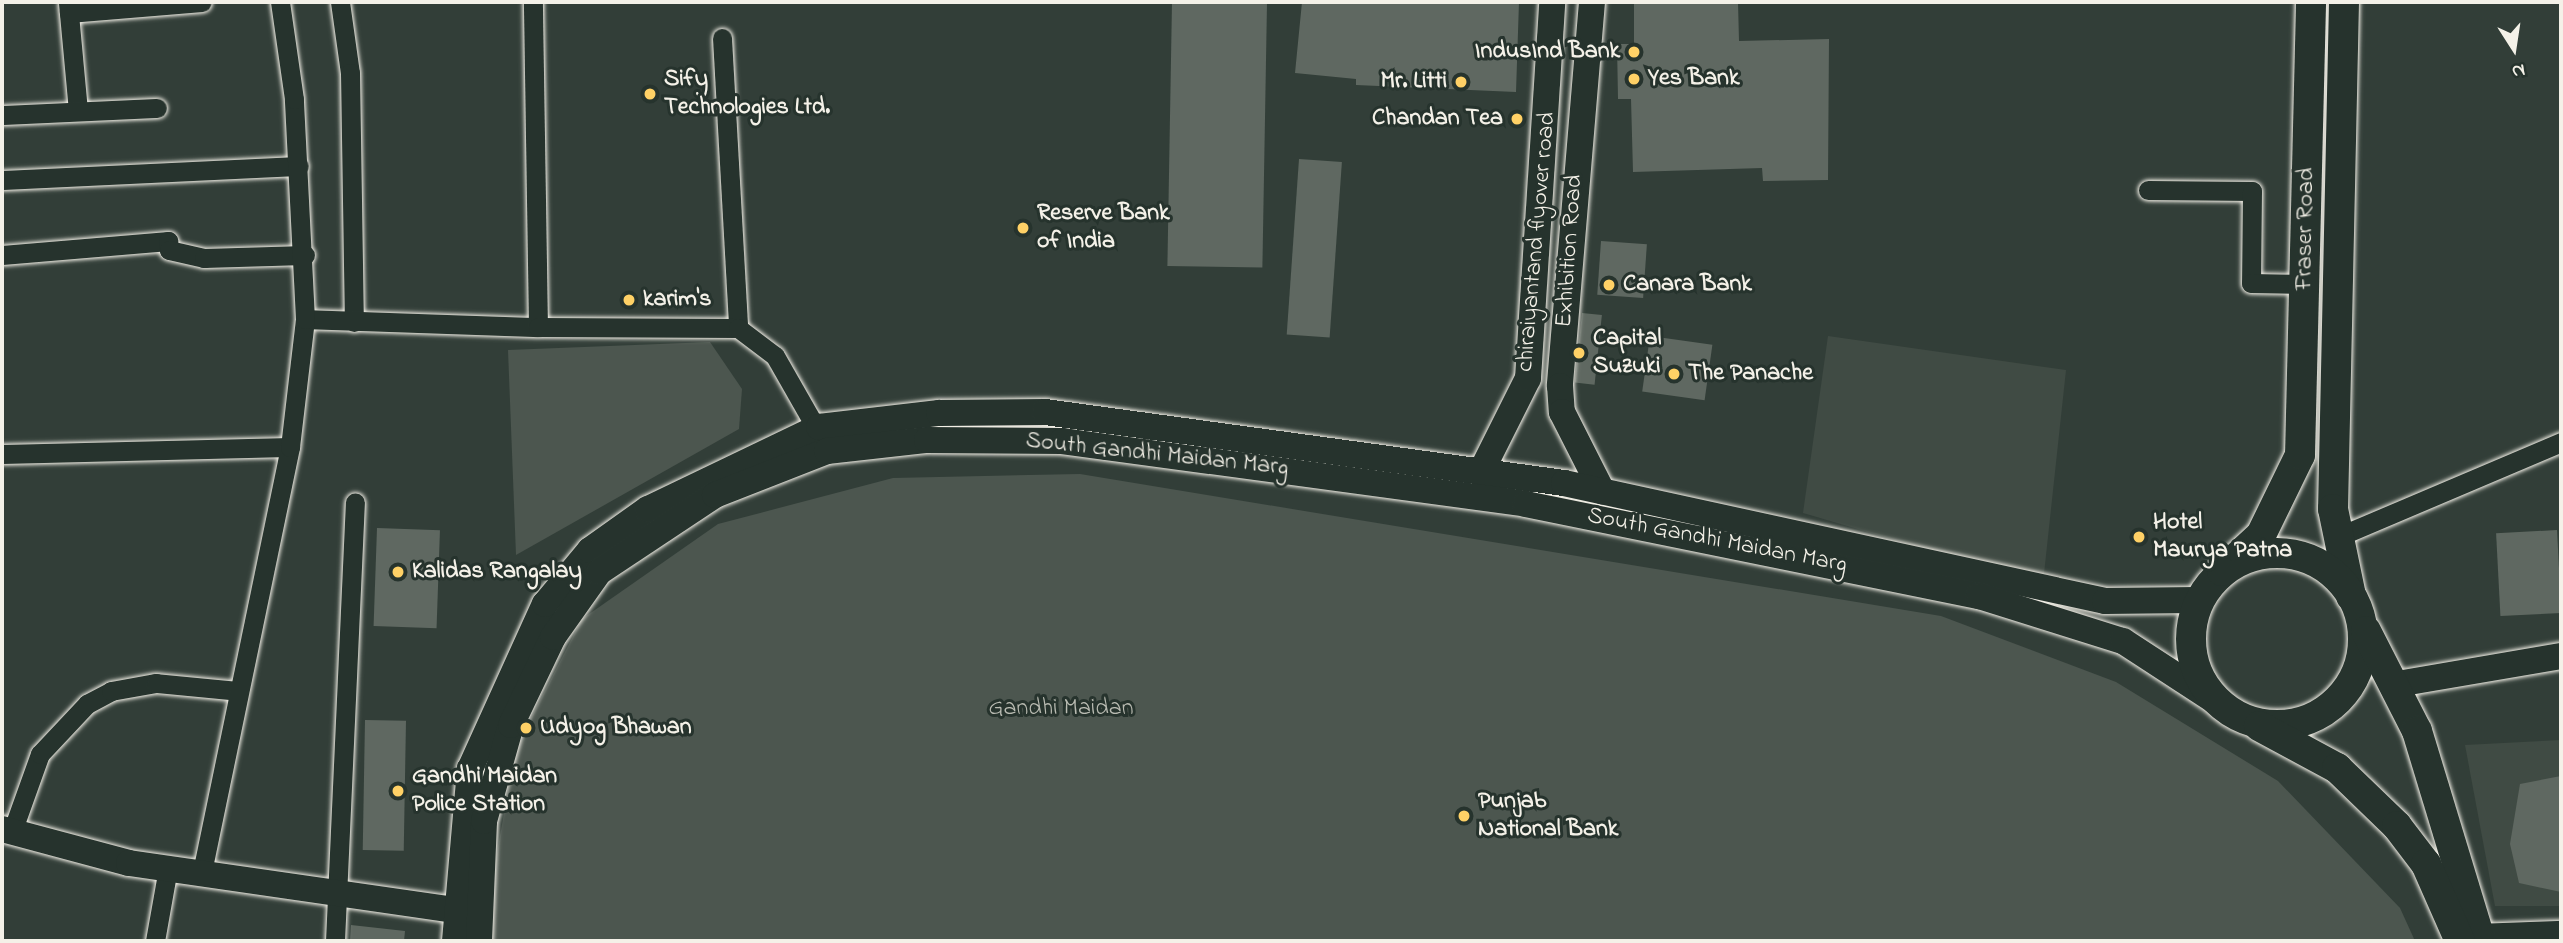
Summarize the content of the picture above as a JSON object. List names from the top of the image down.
{
  "streets": {
    "main road": [
      "Fraser Road",
      "chiraiyantand flyover road",
      "Exhibition Road",
      "South Gandhi Maidan Marg"
    ]
  },
  "crossings": [
    ["Fraser Road", "South Gandhi Maidan Marg"]
  ],
  "parks": ["Gandhi Maidan"],
  "places": [
    "IndusInd Bank",
    "Yes Bank",
    "Mr. Litti",
    "Sify Technologies Ltd.",
    "Chandan Tea",
    "Reserve Bank of India",
    "Canara Bank",
    "karim's",
    "Capital Suzuki",
    "The Panache",
    "Hotel Maurya Patna",
    "Kalidas Rangalay",
    "Udyog Bhawan",
    "Gandhi Maidan Police Station",
    "Punjab National Bank"
  ],
  "north": "bottom"
}
